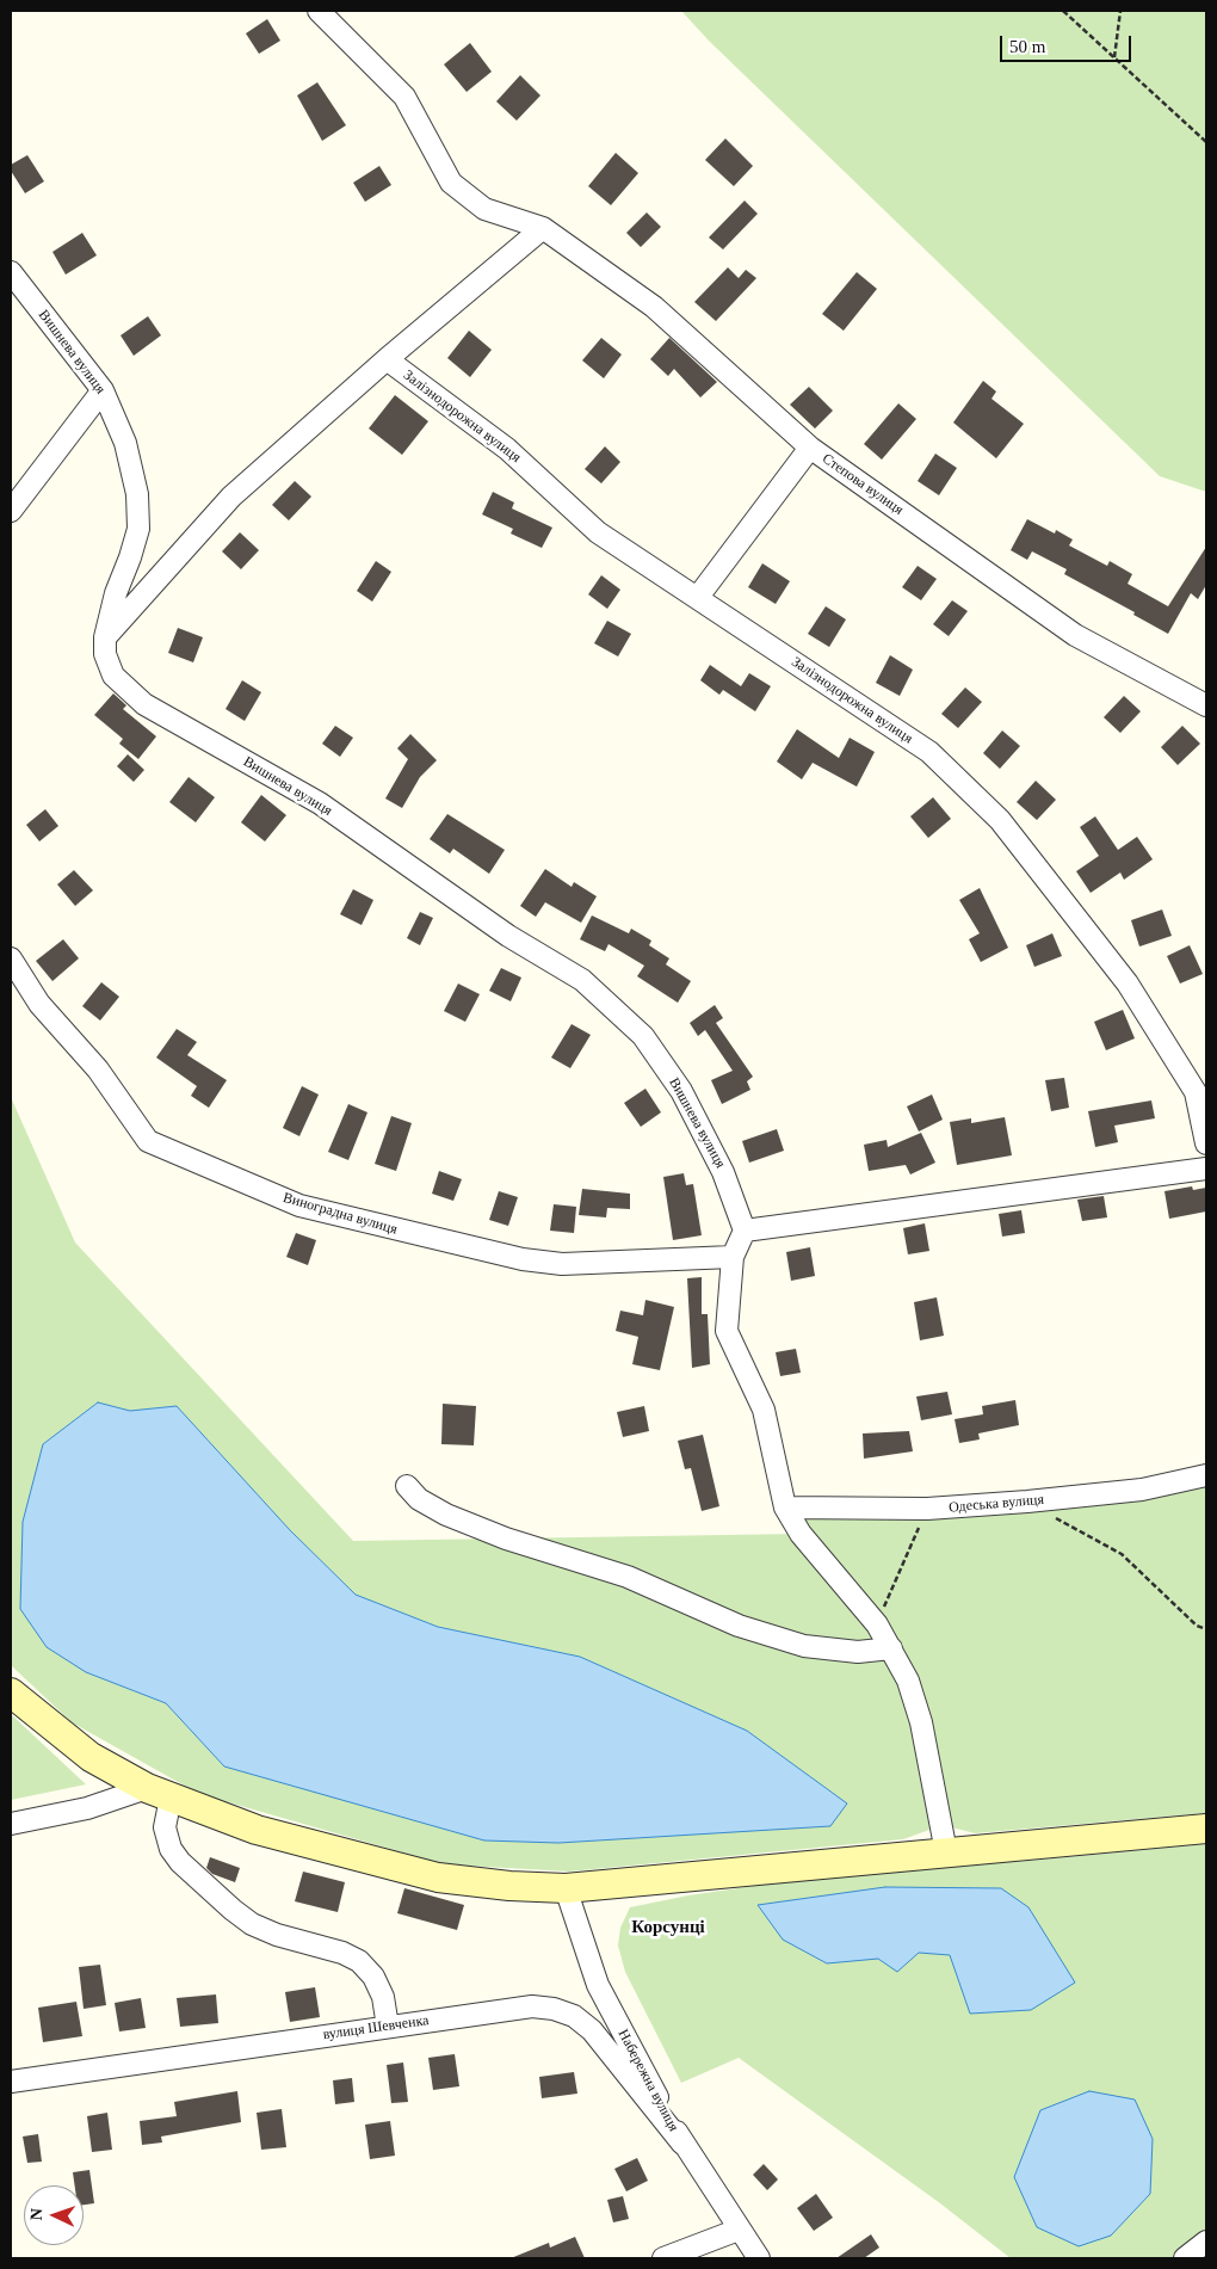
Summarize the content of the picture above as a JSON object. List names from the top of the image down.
{
  "streets": {
    "street": [
      "Вишнева вулиця",
      "Залізнодорожна вулиця",
      "Степова вулиця",
      "Виноградна вулиця",
      "Одеська вулиця",
      "вулиця Шевченка",
      "Набережна вулиця"
    ]
  },
  "crossings": [
    ["вулиця Шевченка", "Набережна вулиця"]
  ],
  "districts": ["Корсунці"],
  "scale_bar": "50 m",
  "north": "left"
}
